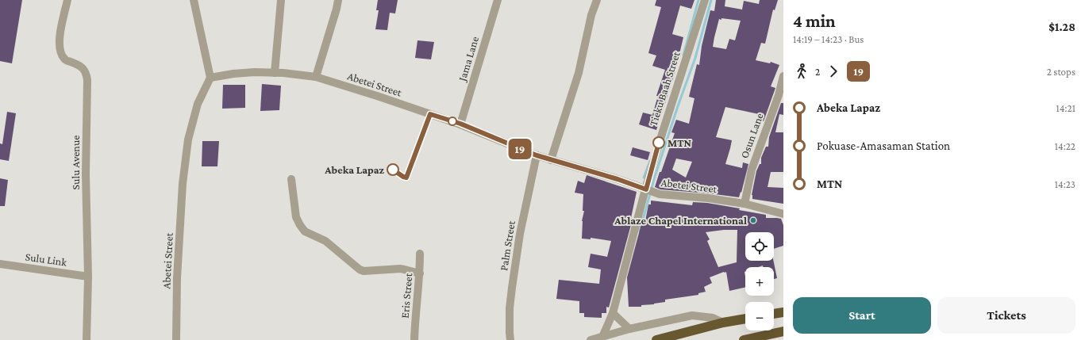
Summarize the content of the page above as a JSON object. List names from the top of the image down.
{
  "streets": {
    "street": [
      "Jama Lane",
      "Abetei Street",
      "Tieku Baah Street",
      "Osun Lane",
      "Sulu Avenue",
      "Palm Street",
      "Sulu Link",
      "Eris Street"
    ]
  },
  "crossings": [
    ["Jama Lane", "Abetei Street"],
    ["Abetei Street", "Tieku Baah Street"],
    ["Abetei Street", "Osun Lane"],
    ["Abetei Street", "Palm Street"],
    ["Sulu Avenue", "Sulu Link"]
  ],
  "places": ["MTN", "Abeka Lapaz", "Ablaze Chapel International"],
  "lines": ["bus line 19"],
  "page": {
    "on_map": "19",
    "heading": ["4 min", "14:19 – 14:23 · Bus", "$1.28"],
    "legs": ["2", "19", "2 stops"],
    "list": [
      {
        "name": "Abeka Lapaz",
        "value": "14:21"
      },
      {
        "name": "Pokuase-Amasaman Station",
        "value": "14:22"
      },
      {
        "name": "MTN",
        "value": "14:23"
      }
    ],
    "map_buttons": ["+", "−"],
    "buttons": ["Start", "Tickets"]
  }
}
